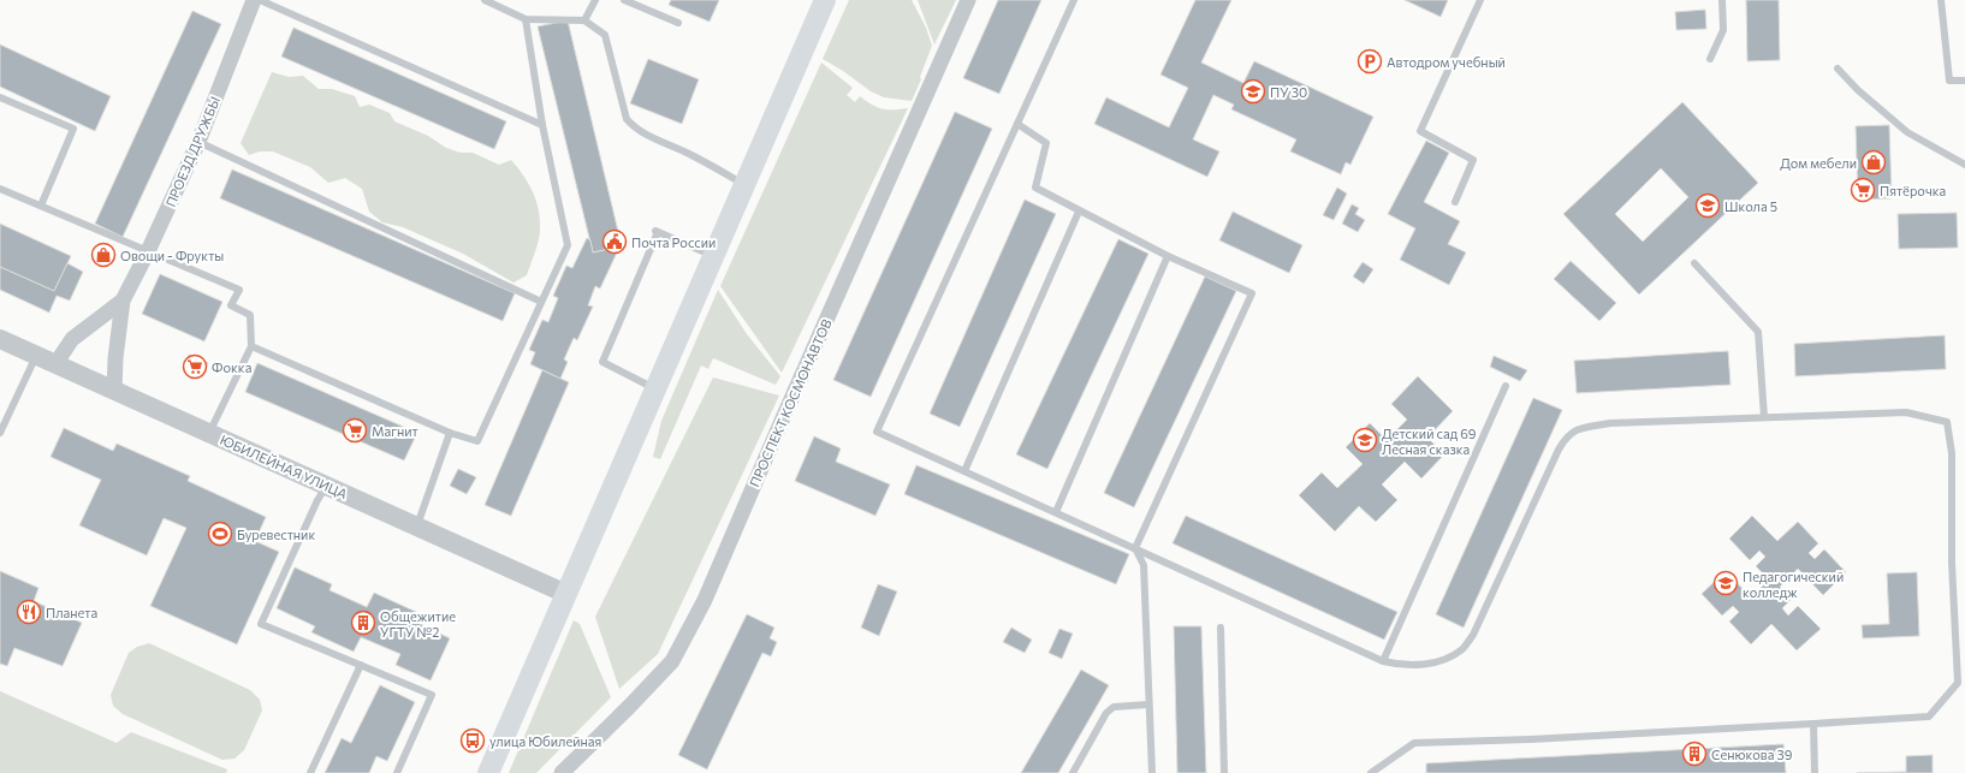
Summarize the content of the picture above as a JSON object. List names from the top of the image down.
{
  "streets": {
    "street": ["ПРОЕЗД ДРУЖБЫ", "ПРОСПЕКТ КОСМОНАВТОВ", "ЮБИЛЕЙНАЯ УЛИЦА"]
  },
  "crossings": [
    ["ПРОЕЗД ДРУЖБЫ", "ЮБИЛЕЙНАЯ УЛИЦА"]
  ],
  "places": {
    "parking": ["Автодром учебный"],
    "school or university": [
      "ПУ 30",
      "Школа 5",
      "Детский сад 69 Лесная сказка",
      "Педагогический колледж"
    ],
    "shop": ["Дом мебели", "Овощи - Фрукты"],
    "supermarket": ["Пятёрочка", "Фокка", "Магнит"],
    "public building": ["Почта России"],
    "sports": ["Буревестник"],
    "restaurant": ["Планета"],
    "building": ["Общежитие УГТУ №2", "Сенюкова 39"],
    "bus stop": ["улица Юбилейная"]
  }
}
